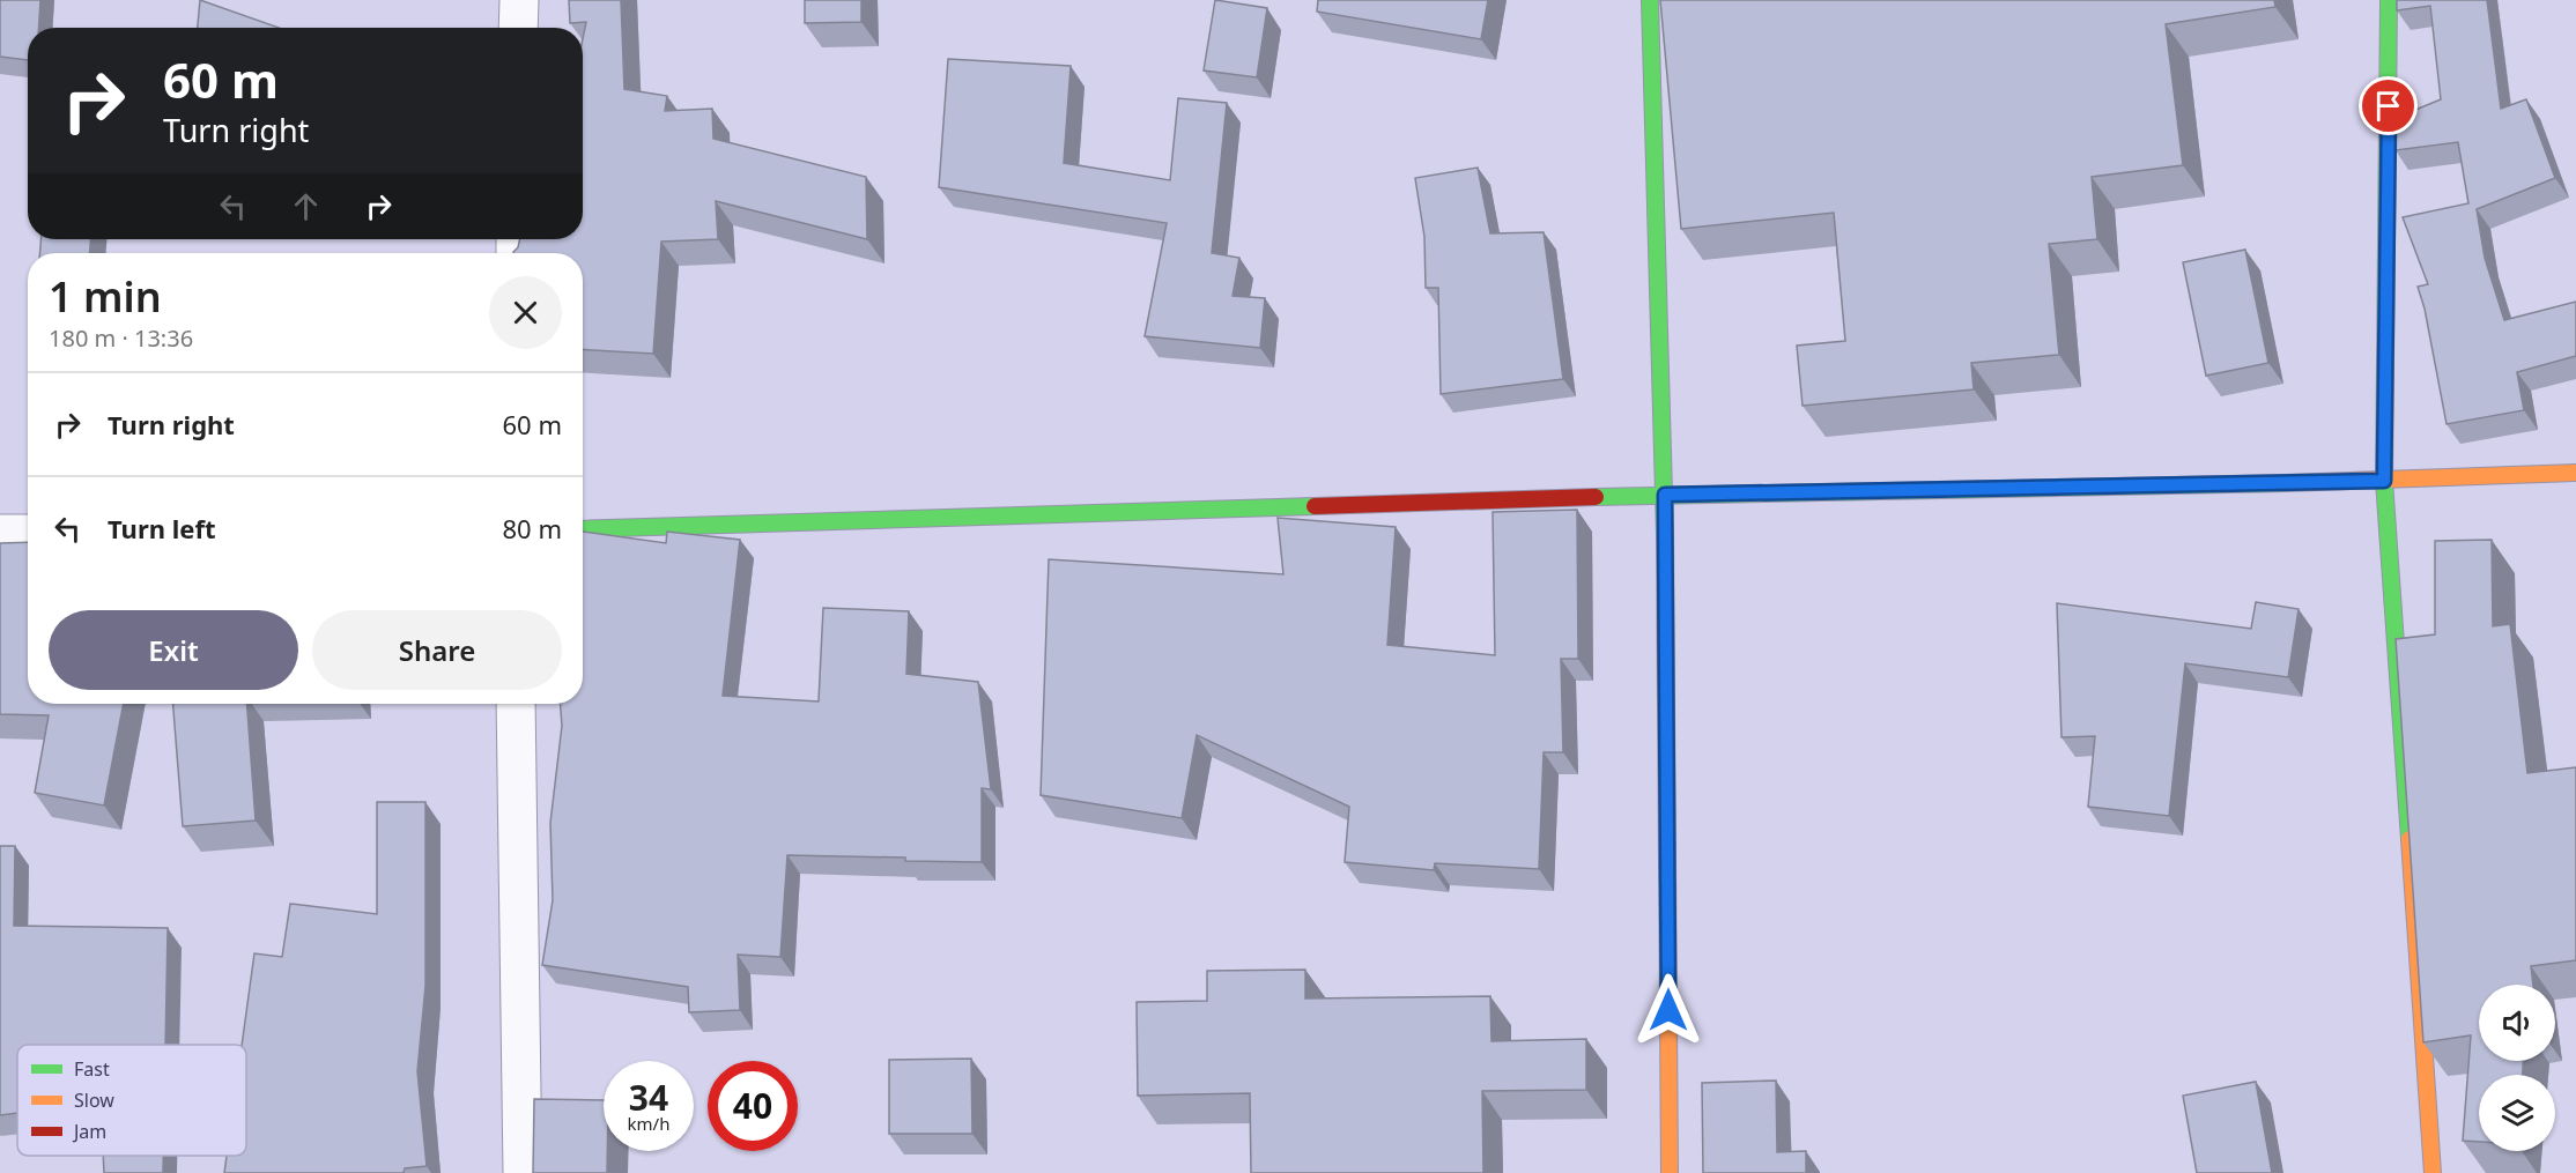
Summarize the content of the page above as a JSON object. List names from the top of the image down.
{
  "legend": ["Fast", "Slow", "Jam"],
  "page": {
    "turn": ["60 m", "Turn right"],
    "heading": ["1 min", "180 m · 13:36"],
    "list": [
      {
        "name": "Turn right",
        "value": "60 m"
      },
      {
        "name": "Turn left",
        "value": "80 m"
      }
    ],
    "buttons": ["Exit", "Share"],
    "speed": "34 km/h",
    "limit": "40"
  }
}
